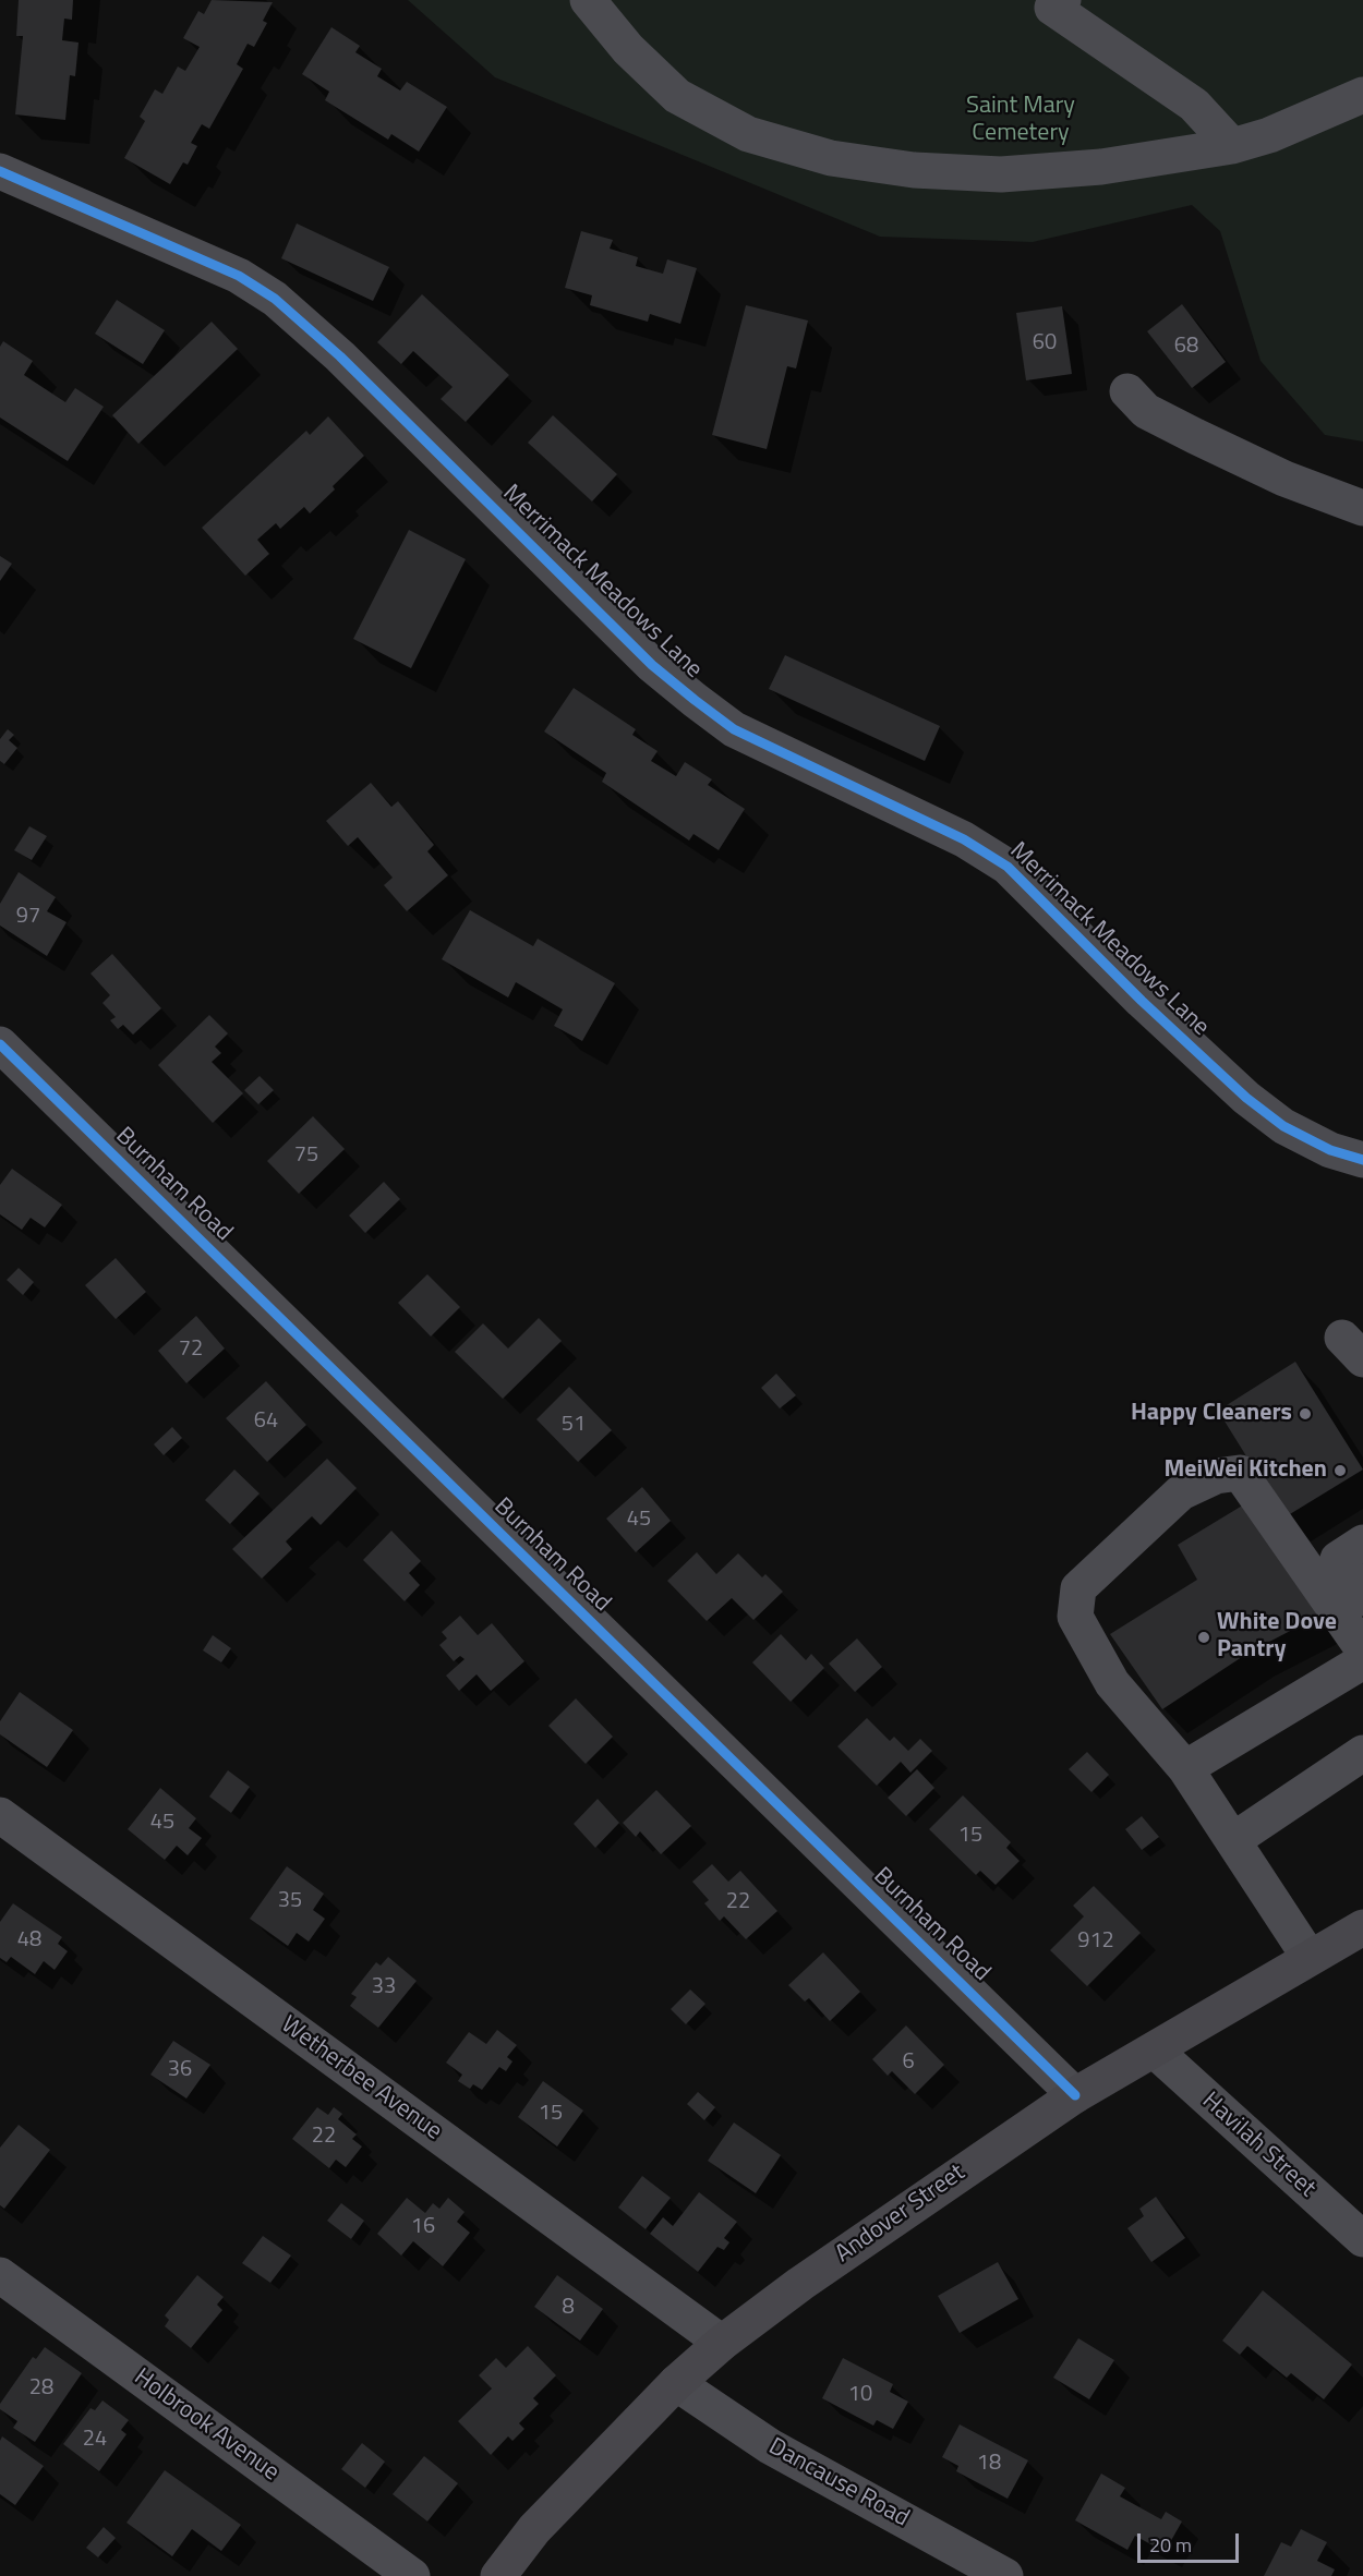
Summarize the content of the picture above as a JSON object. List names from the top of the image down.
{
  "streets": {
    "main road": ["Andover Street"],
    "street": [
      "Merrimack Meadows Lane",
      "Burnham Road",
      "Wetherbee Avenue",
      "Havilah Street",
      "Holbrook Avenue",
      "Dancause Road"
    ]
  },
  "crossings": [
    ["Burnham Road", "Andover Street"],
    ["Wetherbee Avenue", "Andover Street"],
    ["Havilah Street", "Andover Street"],
    ["Andover Street", "Dancause Road"]
  ],
  "parks": ["Saint Mary Cemetery"],
  "places": ["Happy Cleaners", "MeiWei Kitchen", "White Dove Pantry"],
  "house_numbers": [
    "60",
    "68",
    "97",
    "75",
    "72",
    "64",
    "51",
    "45",
    "45",
    "15",
    "35",
    "22",
    "48",
    "912",
    "33",
    "6",
    "36",
    "15",
    "22",
    "16",
    "8",
    "28",
    "10",
    "24",
    "18"
  ],
  "scale_bar": "20 m"
}
